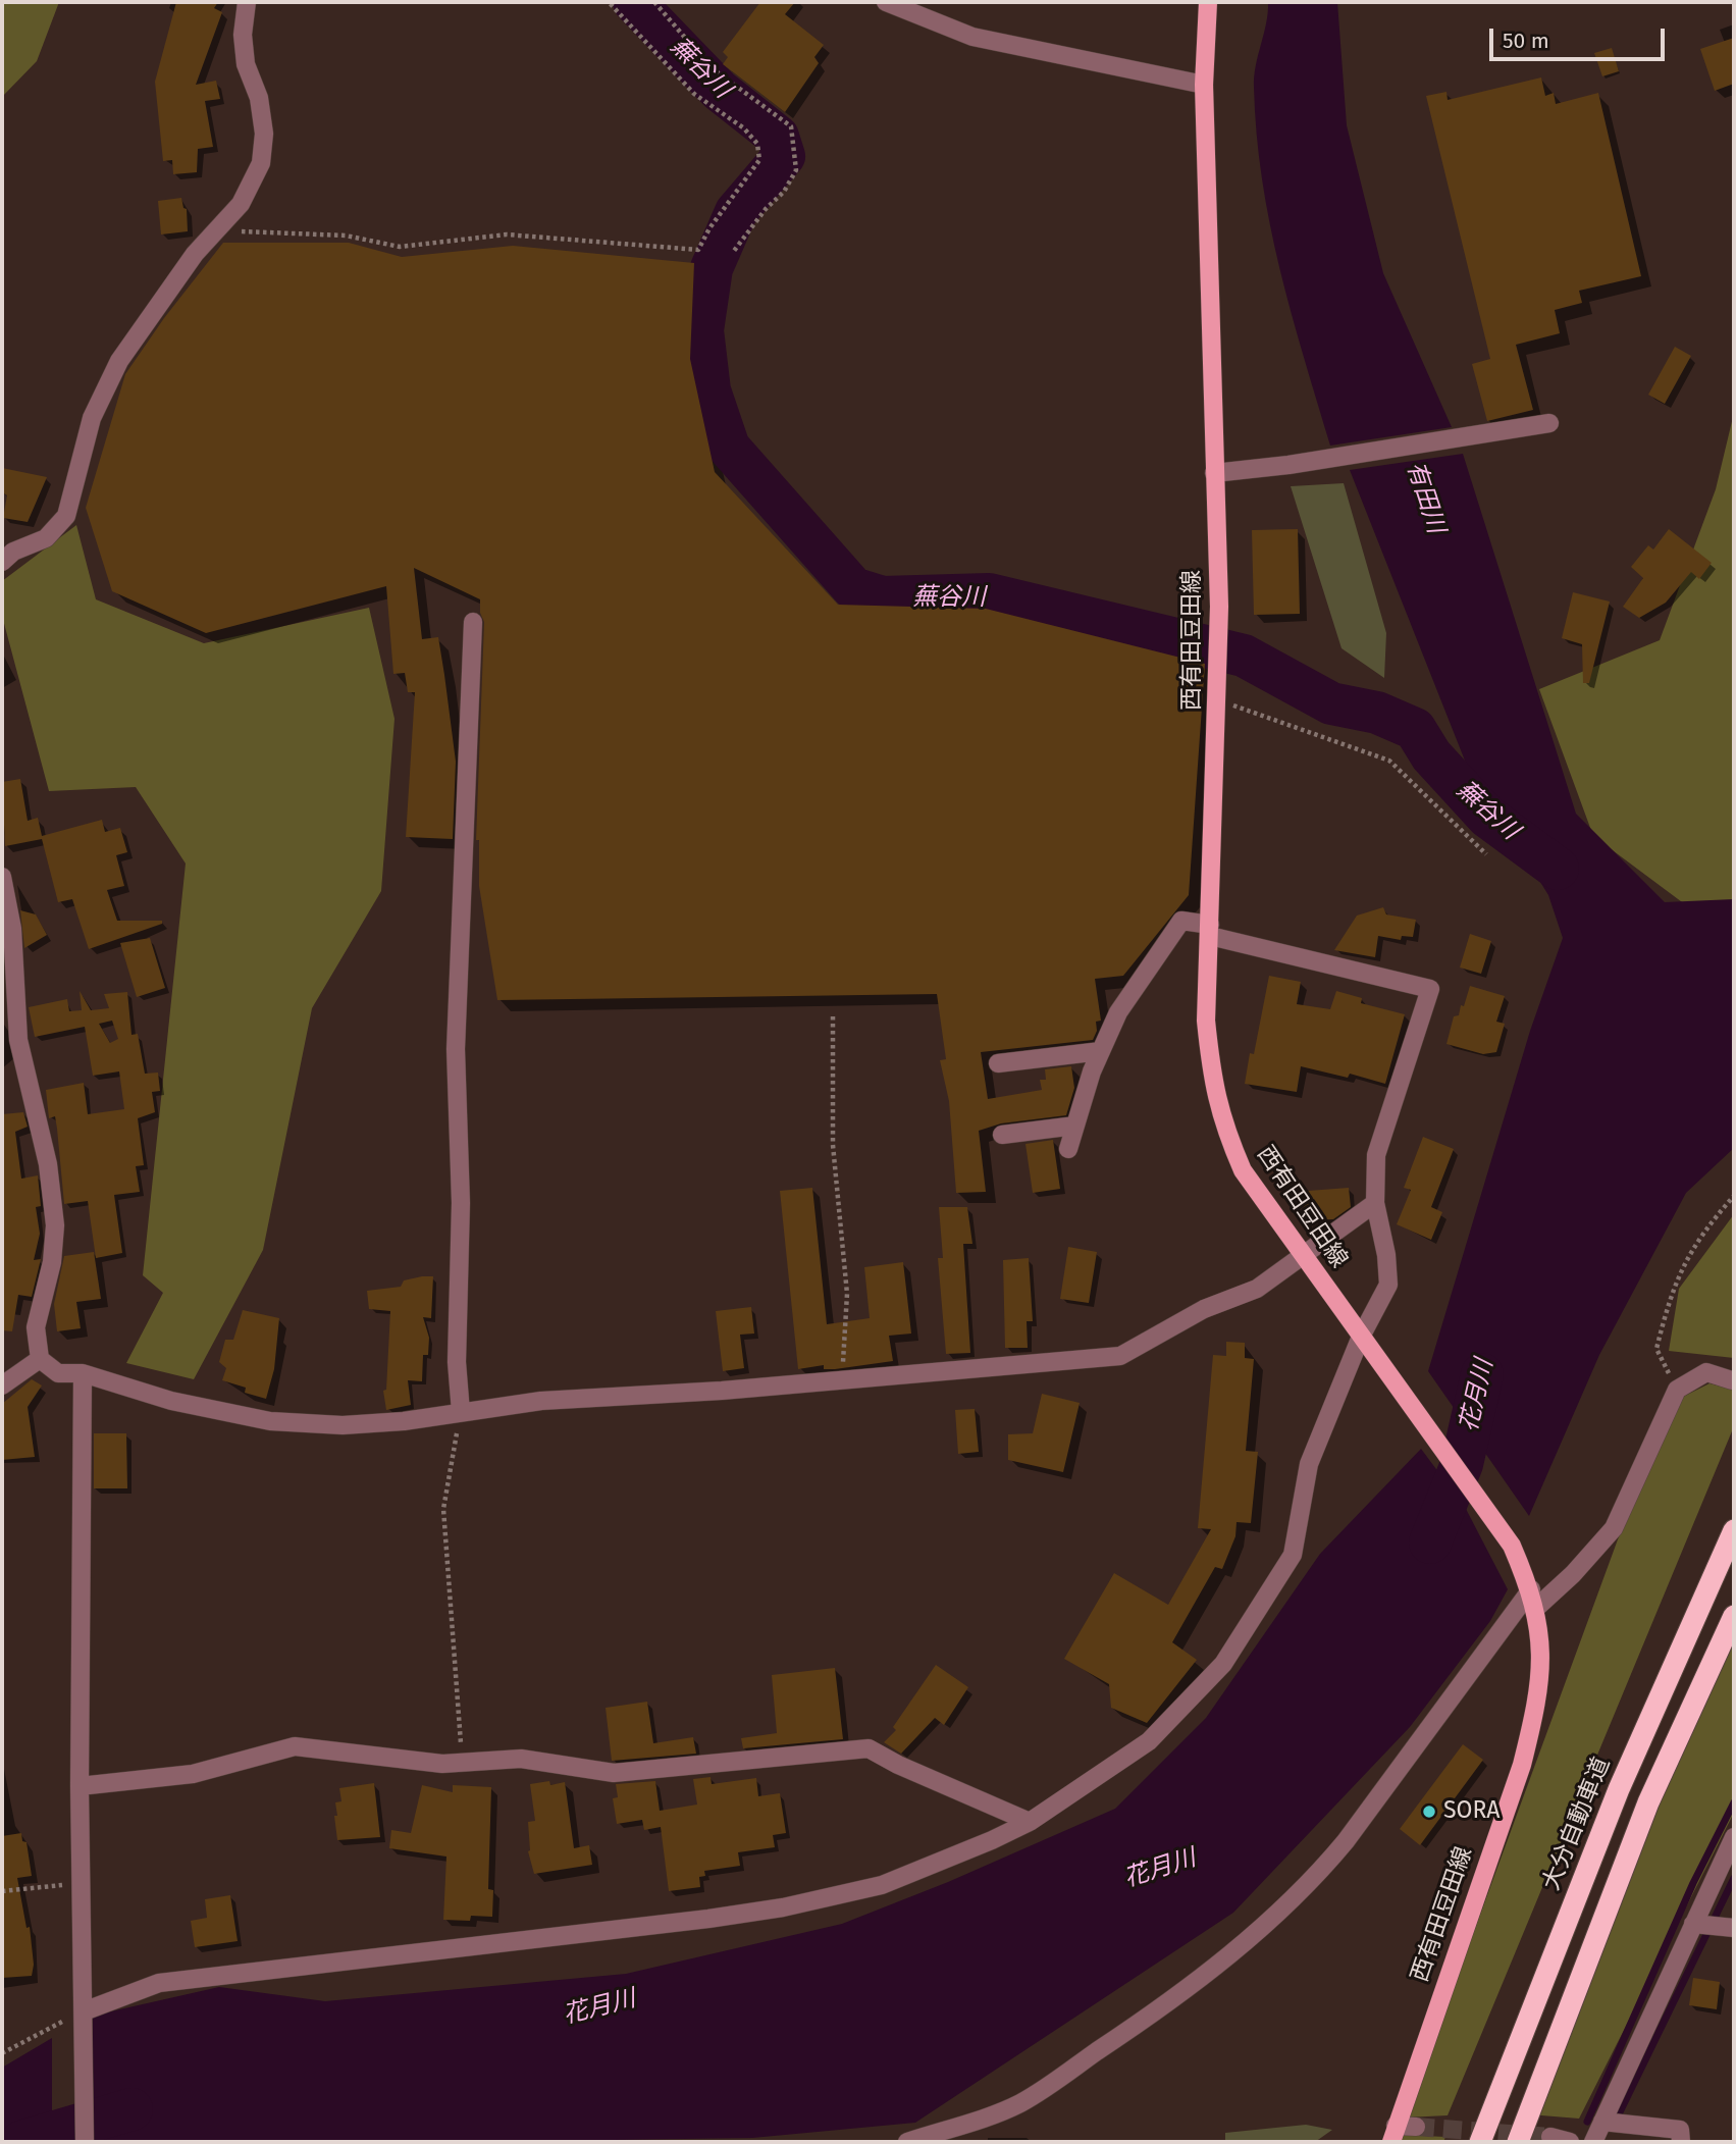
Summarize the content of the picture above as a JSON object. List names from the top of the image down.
{
  "streets": {
    "highway": ["大分自動車道"],
    "main road": ["西有田豆田線"]
  },
  "water": ["蕪谷川", "有田川", "花月川"],
  "places": ["SORA"],
  "scale_bar": "50 m"
}
